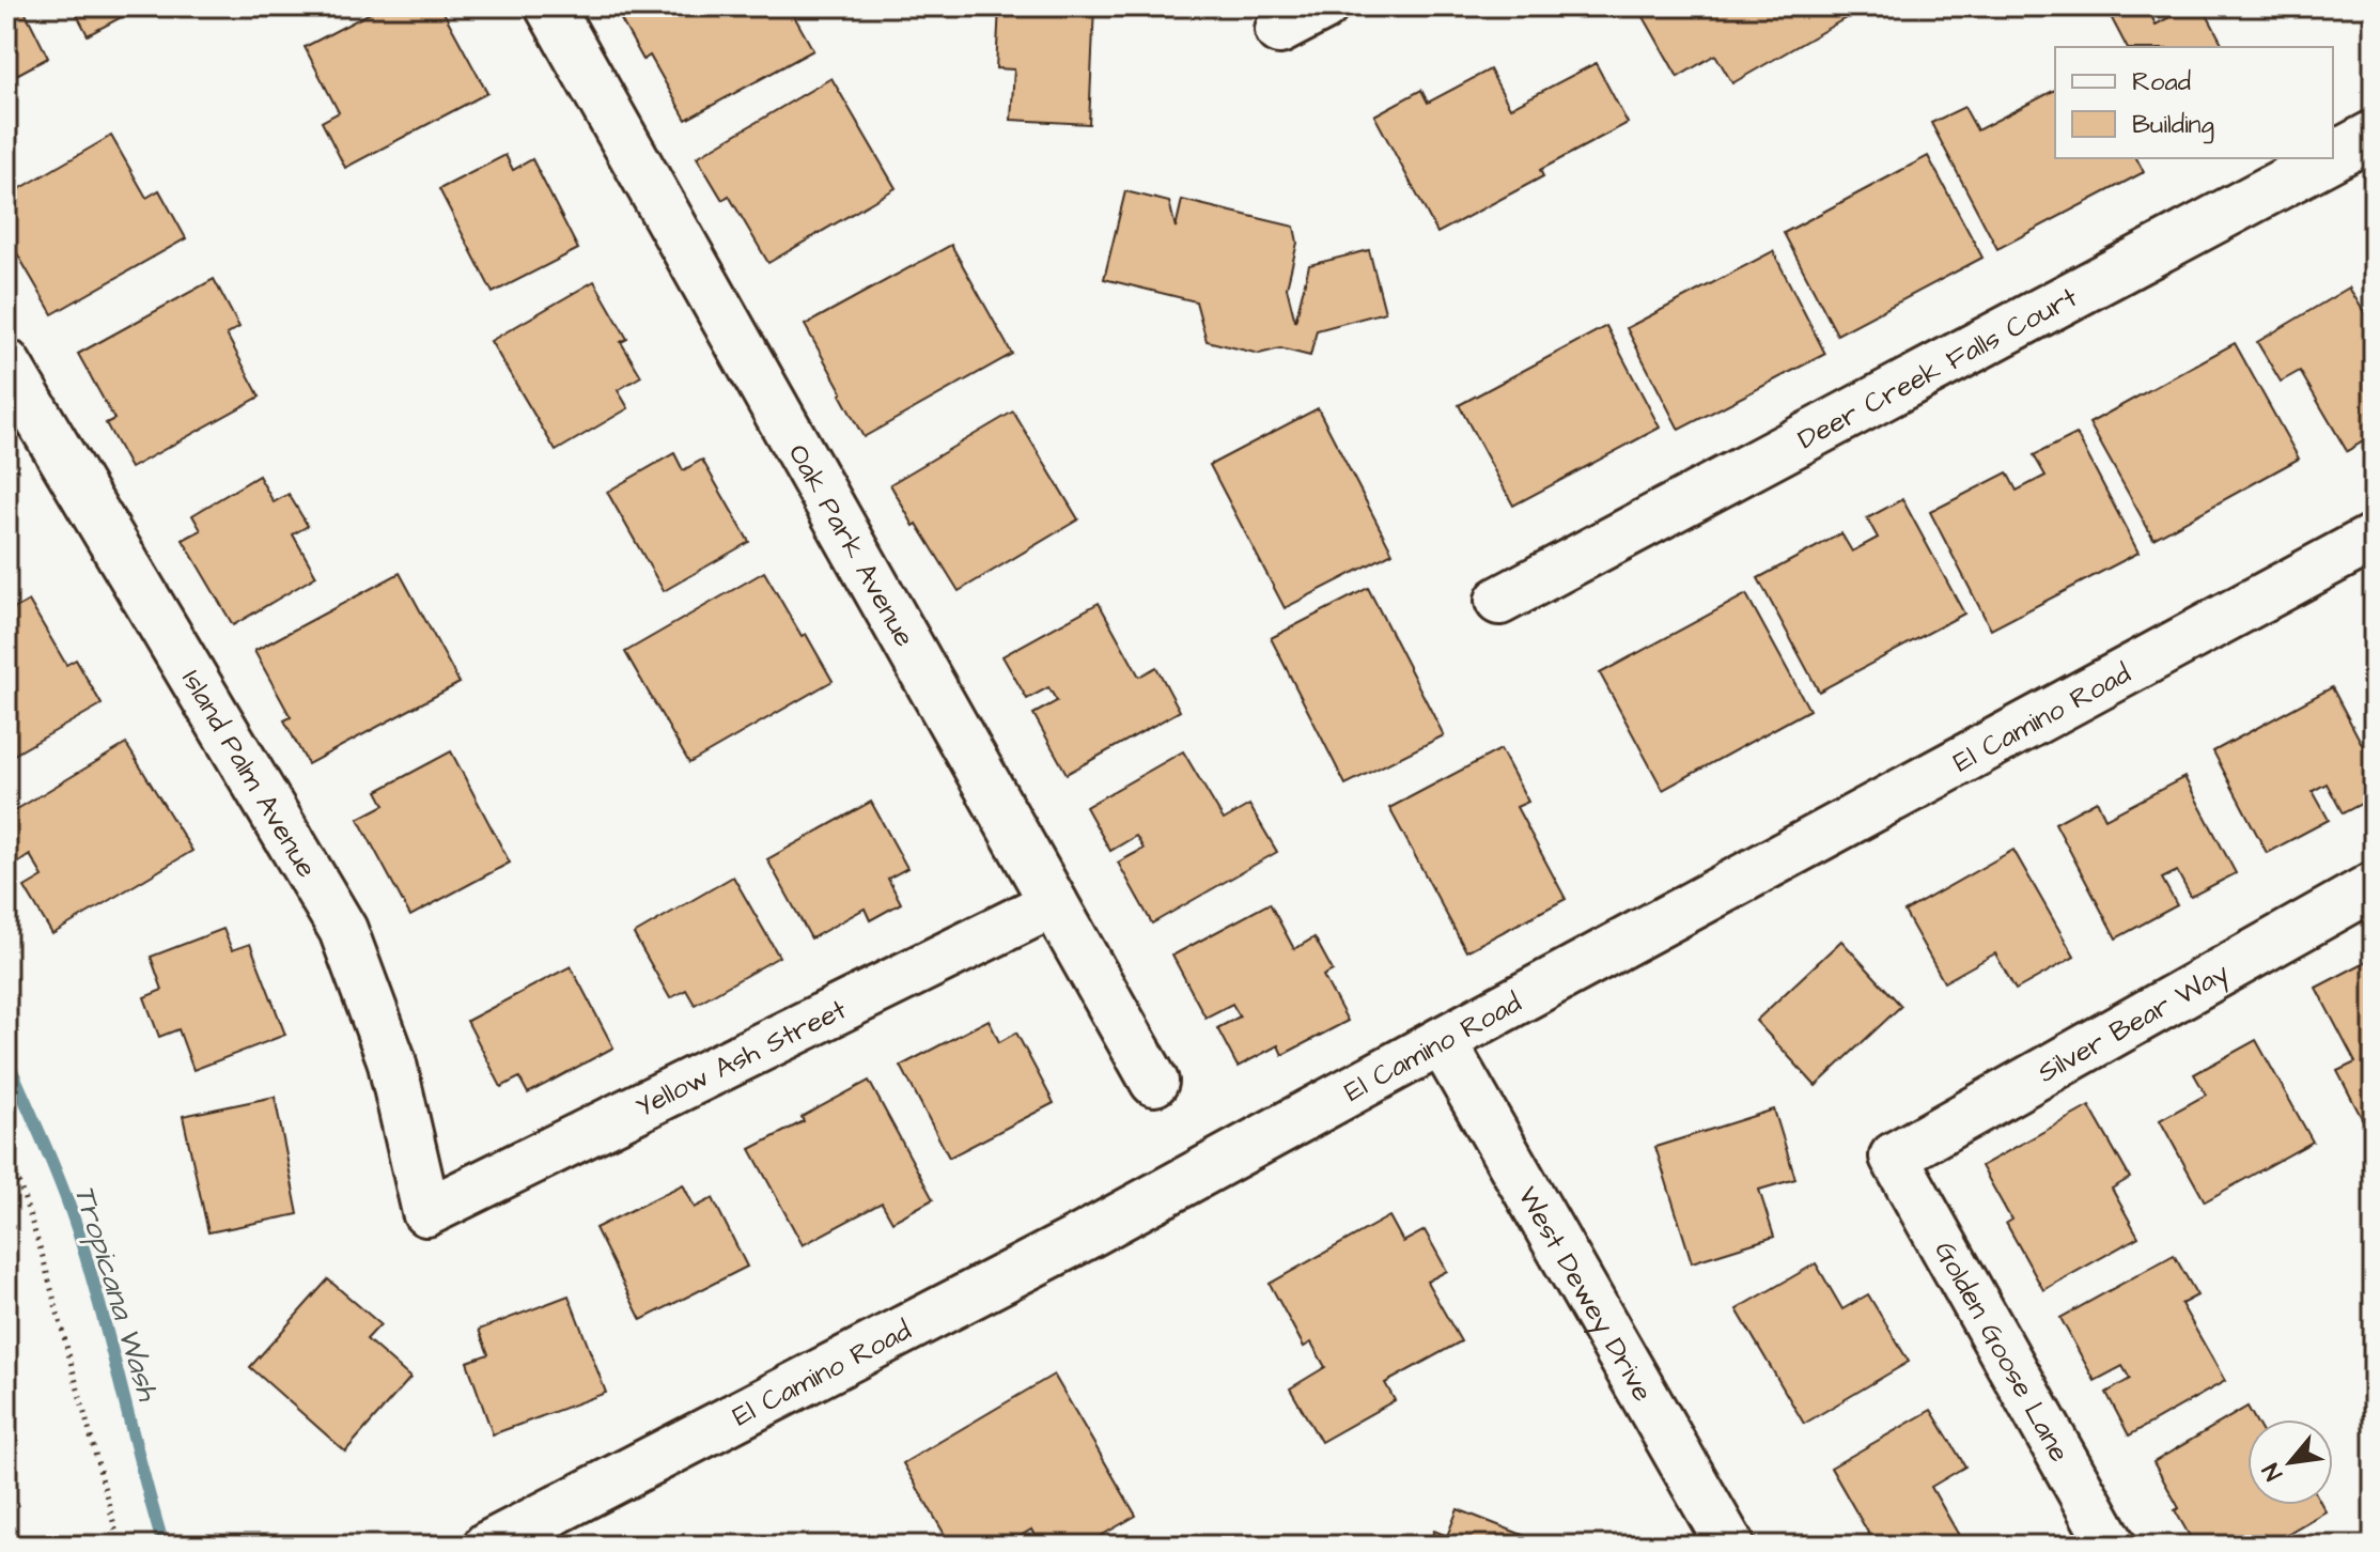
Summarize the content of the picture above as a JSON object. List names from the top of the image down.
{
  "streets": {
    "street": [
      "Deer Creek Falls Court",
      "Oak Park Avenue",
      "El Camino Road",
      "Island Palm Avenue",
      "Silver Bear Way",
      "Yellow Ash Street",
      "West Dewey Drive",
      "Golden Goose Lane"
    ]
  },
  "crossings": [
    ["Oak Park Avenue", "Yellow Ash Street"],
    ["El Camino Road", "West Dewey Drive"],
    ["Island Palm Avenue", "Yellow Ash Street"],
    ["Silver Bear Way", "Golden Goose Lane"]
  ],
  "water": ["Tropicana Wash"],
  "legend": ["Road", "Building"],
  "north": "bottom left"
}
